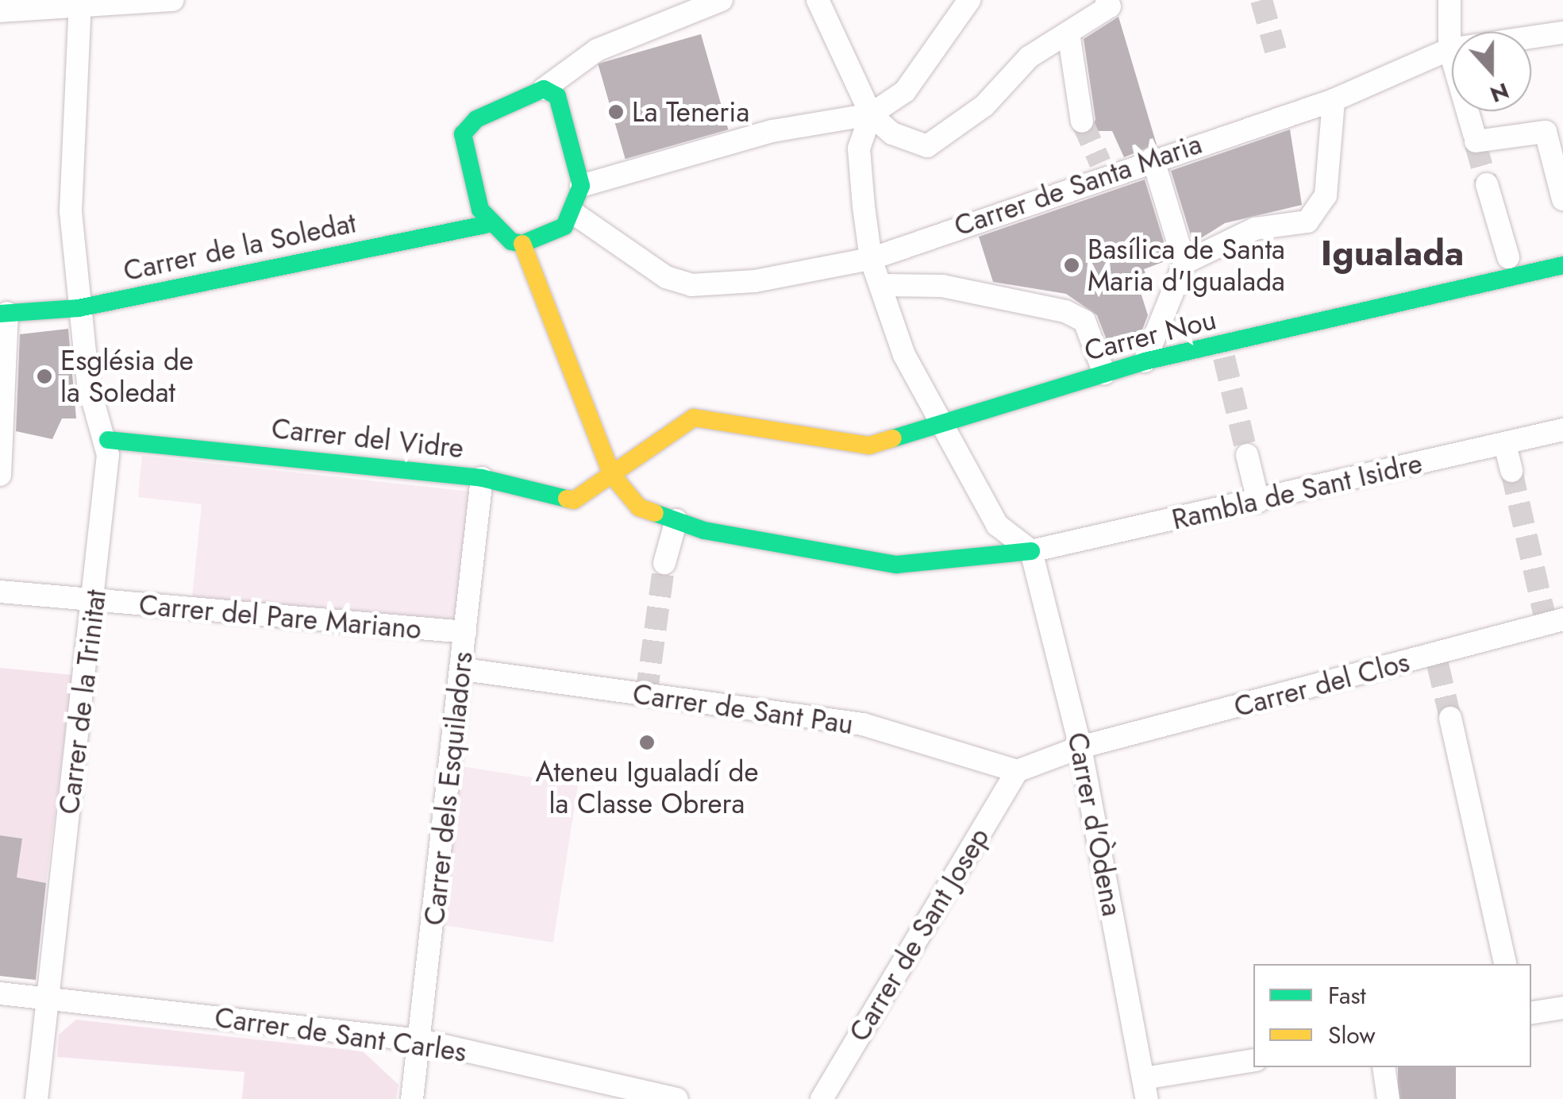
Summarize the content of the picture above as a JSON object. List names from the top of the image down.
{
  "streets": {
    "street": [
      "Carrer de Santa Maria",
      "Carrer de la Soledat",
      "Carrer Nou",
      "Carrer del Vidre",
      "Rambla de Sant Isidre",
      "Carrer del Pare Mariano",
      "Carrer del Clos",
      "Carrer de la Trinitat",
      "Carrer de Sant Pau",
      "Carrer dels Esquiladors",
      "Carrer d'Òdena",
      "Carrer de Sant Josep",
      "Carrer de Sant Carles"
    ]
  },
  "crossings": [
    ["Carrer de Santa Maria", "Carrer de la Soledat"],
    ["Carrer de la Soledat", "Carrer de la Trinitat"],
    ["Carrer Nou", "Carrer del Vidre"],
    ["Carrer del Vidre", "Carrer de la Trinitat"],
    ["Carrer del Vidre", "Carrer dels Esquiladors"],
    ["Rambla de Sant Isidre", "Carrer d'Òdena"],
    ["Carrer del Pare Mariano", "Carrer de la Trinitat"],
    ["Carrer del Pare Mariano", "Carrer dels Esquiladors"],
    ["Carrer del Clos", "Carrer de Sant Pau"],
    ["Carrer del Clos", "Carrer d'Òdena"],
    ["Carrer del Clos", "Carrer de Sant Josep"],
    ["Carrer de la Trinitat", "Carrer de Sant Carles"],
    ["Carrer de Sant Pau", "Carrer dels Esquiladors"],
    ["Carrer de Sant Pau", "Carrer de Sant Josep"],
    ["Carrer dels Esquiladors", "Carrer de Sant Carles"]
  ],
  "districts": ["Igualada"],
  "places": [
    "La Teneria",
    "Basílica de Santa Maria d'Igualada",
    "Església de la Soledat",
    "Ateneu Igualadí de la Classe Obrera"
  ],
  "legend": ["Fast", "Slow"],
  "north": "bottom"
}
